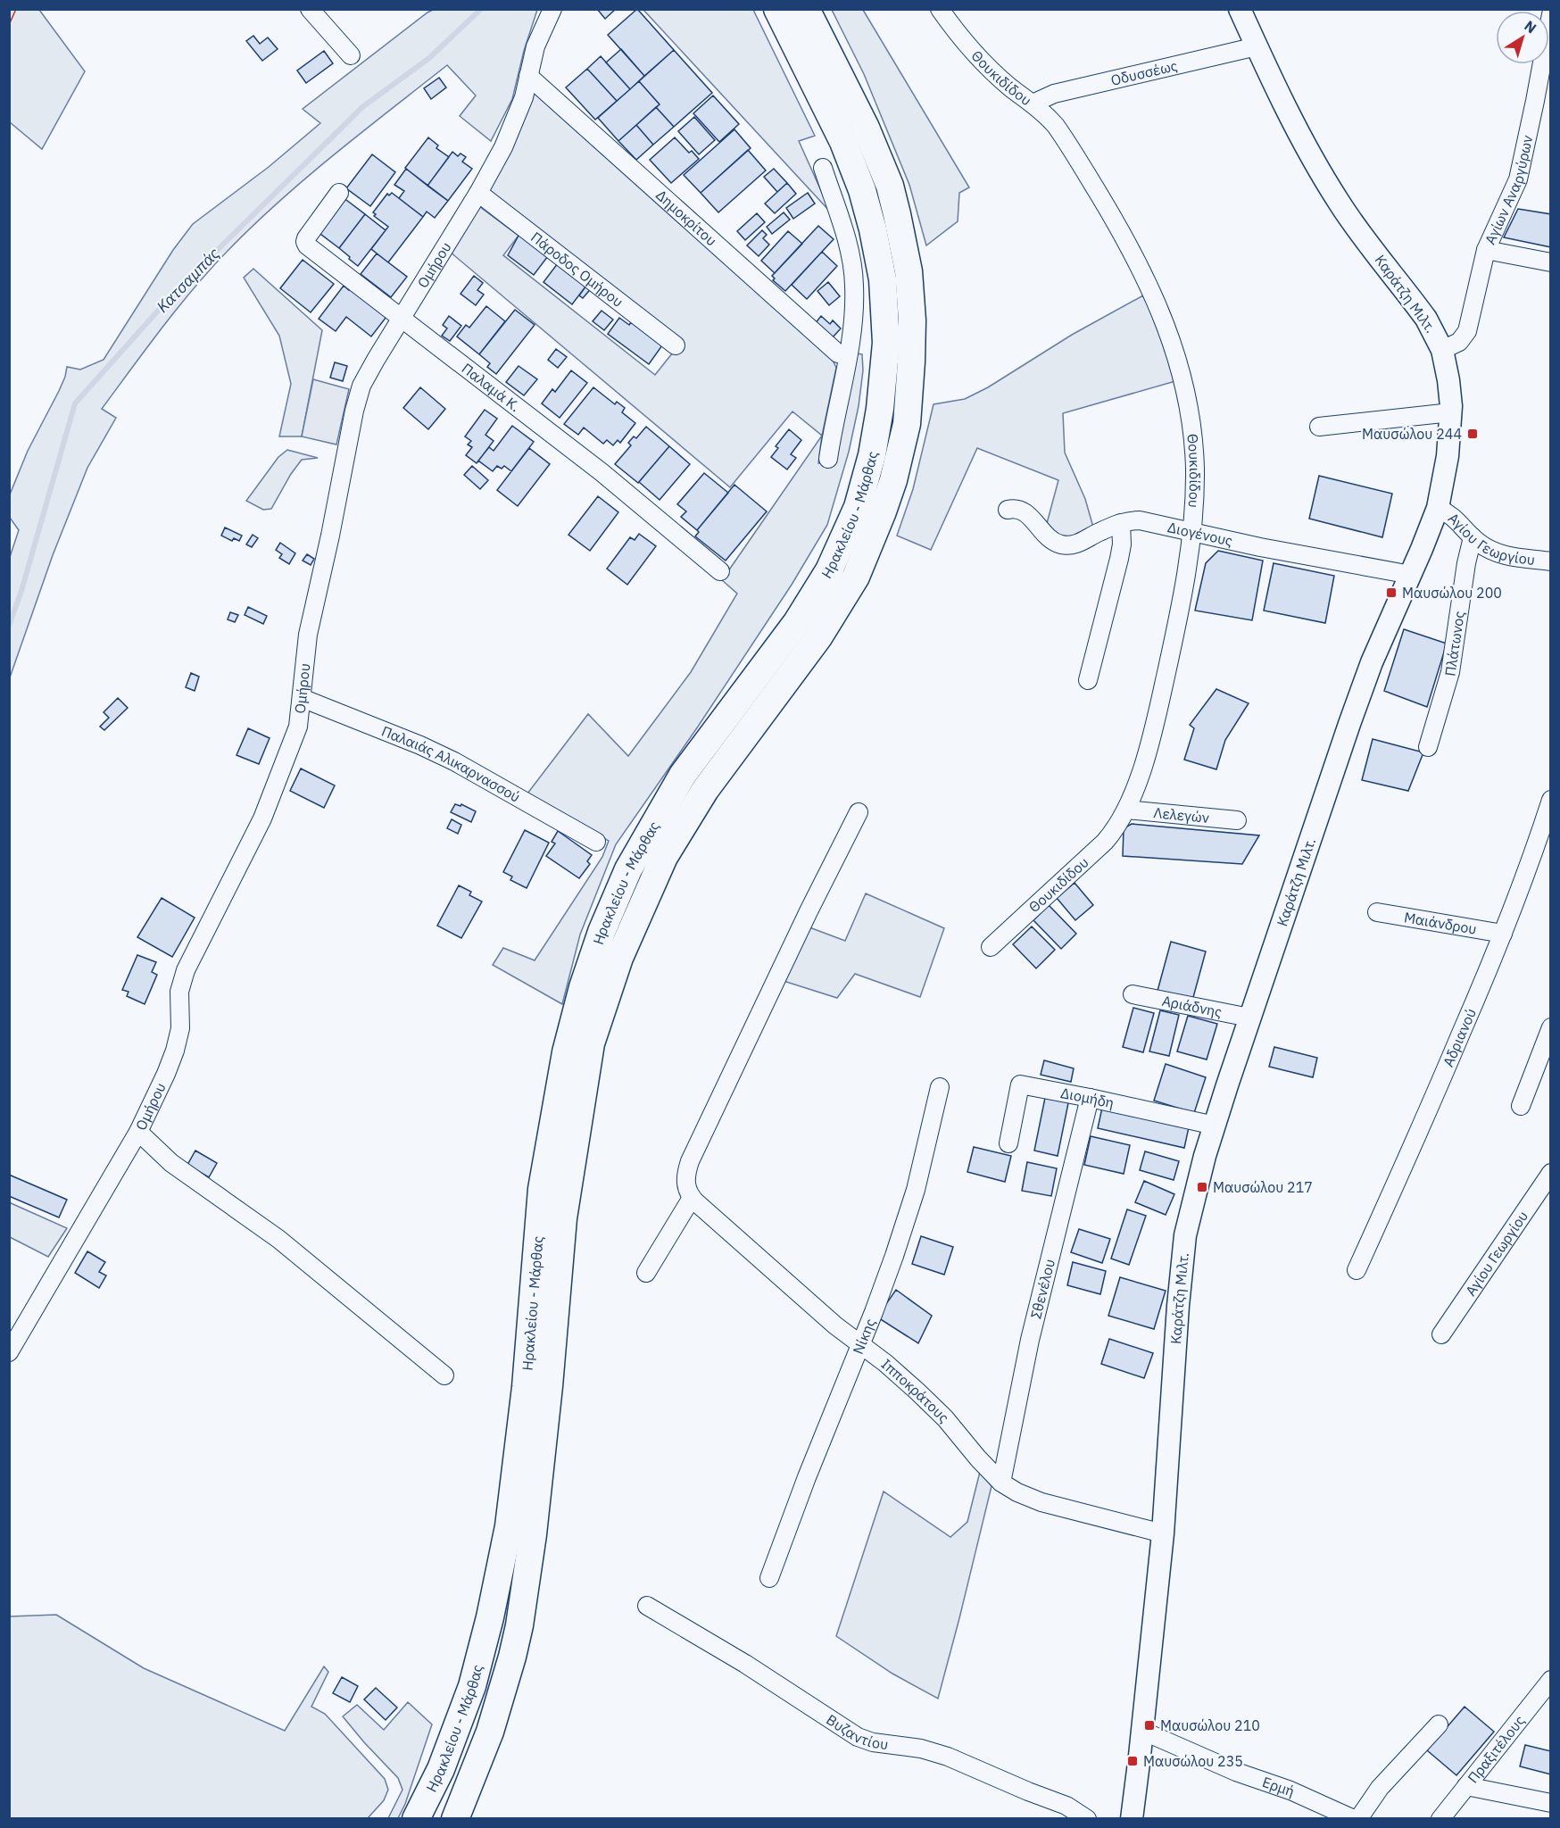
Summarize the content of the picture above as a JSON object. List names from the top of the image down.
{
  "streets": {
    "main road": ["Ηρακλείου - Μάρθας"],
    "street": [
      "Οδυσσέως",
      "Θουκιδίδου",
      "Αγίων Αναργύρων",
      "Δημοκρίτου",
      "Ομήρου",
      "Πάροδος Ομήρου",
      "Καράτζη Μιλτ.",
      "Παλαμά Κ.",
      "Διογένους",
      "Αγίου Γεωργίου",
      "Πλάτωνος",
      "Παλαιάς Αλικαρνασσού",
      "Λελεγών",
      "Μαιάνδρου",
      "Αριάδνης",
      "Αδριανού",
      "Διομήδη",
      "Σθενέλου",
      "Νίκης",
      "Ιπποκράτους",
      "Βυζαντίου",
      "Πραξιτέλους",
      "Ερμή"
    ]
  },
  "crossings": [
    ["Οδυσσέως", "Θουκιδίδου"],
    ["Οδυσσέως", "Καράτζη Μιλτ."],
    ["Θουκιδίδου", "Διογένους"],
    ["Θουκιδίδου", "Λελεγών"],
    ["Αγίων Αναργύρων", "Καράτζη Μιλτ."],
    ["Δημοκρίτου", "Ομήρου"],
    ["Ομήρου", "Πάροδος Ομήρου"],
    ["Ομήρου", "Παλαμά Κ."],
    ["Ομήρου", "Παλαιάς Αλικαρνασσού"],
    ["Καράτζη Μιλτ.", "Διογένους"],
    ["Καράτζη Μιλτ.", "Αγίου Γεωργίου"],
    ["Καράτζη Μιλτ.", "Αριάδνης"],
    ["Καράτζη Μιλτ.", "Διομήδη"],
    ["Καράτζη Μιλτ.", "Ιπποκράτους"],
    ["Καράτζη Μιλτ.", "Ερμή"],
    ["Αγίου Γεωργίου", "Πλάτωνος"],
    ["Μαιάνδρου", "Αδριανού"],
    ["Διομήδη", "Σθενέλου"],
    ["Σθενέλου", "Ιπποκράτους"],
    ["Νίκης", "Ιπποκράτους"]
  ],
  "water": ["Κατσαμπάς"],
  "places": {
    "transit": [
      "Μαυσώλου 244",
      "Μαυσώλου 200",
      "Μαυσώλου 217",
      "Μαυσώλου 210",
      "Μαυσώλου 235"
    ]
  },
  "north": "top right"
}
